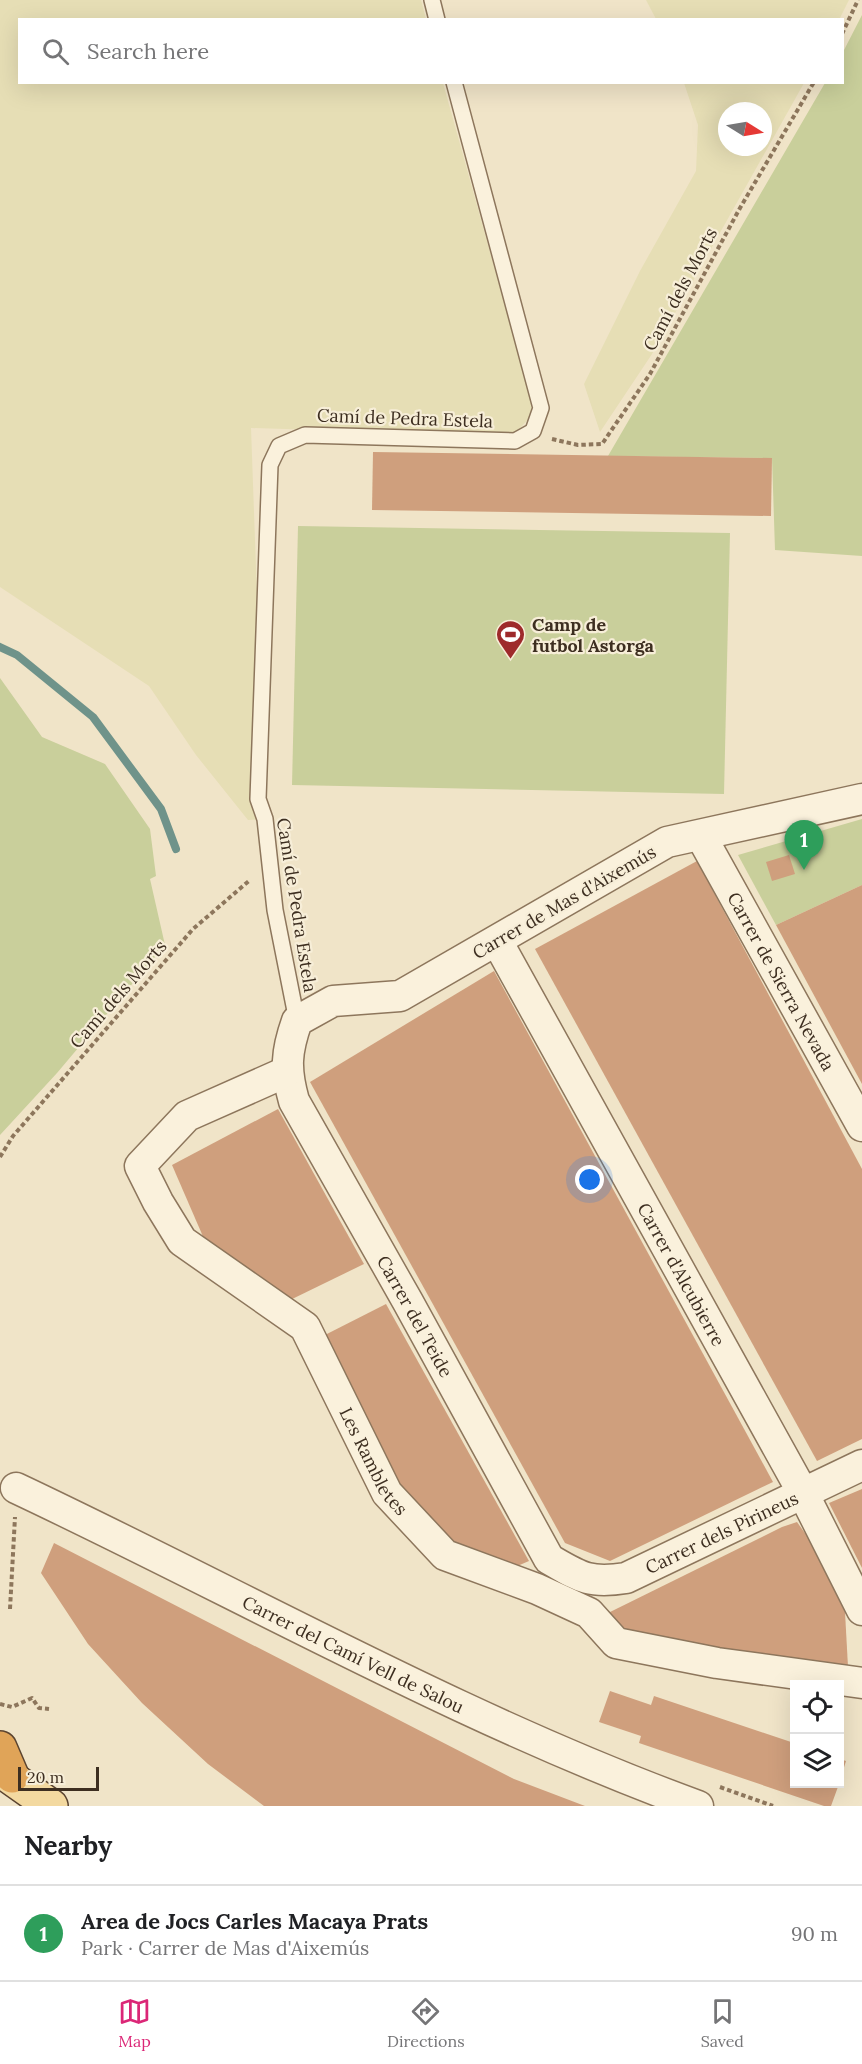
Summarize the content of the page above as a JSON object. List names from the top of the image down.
{
  "streets": {
    "street": [
      "Carrer de Mas d'Aixemús",
      "Carrer de Sierra Nevada",
      "Carrer d'Alcubierre",
      "Carrer del Teide",
      "Les Rambletes",
      "Carrer dels Pirineus",
      "Carrer del Camí Vell de Salou"
    ],
    "lane": ["Camí de Pedra Estela"],
    "path": ["Camí dels Morts"]
  },
  "crossings": [
    ["Camí dels Morts", "Camí de Pedra Estela"],
    ["Camí de Pedra Estela", "Carrer de Mas d'Aixemús"],
    ["Camí de Pedra Estela", "Carrer del Teide"],
    ["Carrer de Mas d'Aixemús", "Carrer de Sierra Nevada"],
    ["Carrer de Mas d'Aixemús", "Carrer d'Alcubierre"],
    ["Carrer de Mas d'Aixemús", "Carrer del Teide"],
    ["Carrer d'Alcubierre", "Carrer dels Pirineus"],
    ["Carrer del Teide", "Les Rambletes"],
    ["Carrer del Teide", "Carrer dels Pirineus"]
  ],
  "places": {
    "sports": ["Camp de futbol Astorga"]
  },
  "scale_bar": "20 m",
  "north": "right",
  "page": {
    "search": "Search here",
    "pins": "1",
    "scale": "20 m",
    "heading": "Nearby",
    "list": [
      {
        "mark": "1",
        "name": "Area de Jocs Carles Macaya Prats",
        "note": "Park · Carrer de Mas d'Aixemús",
        "value": "90 m"
      }
    ],
    "nav": ["Map", "Directions", "Saved"]
  }
}
